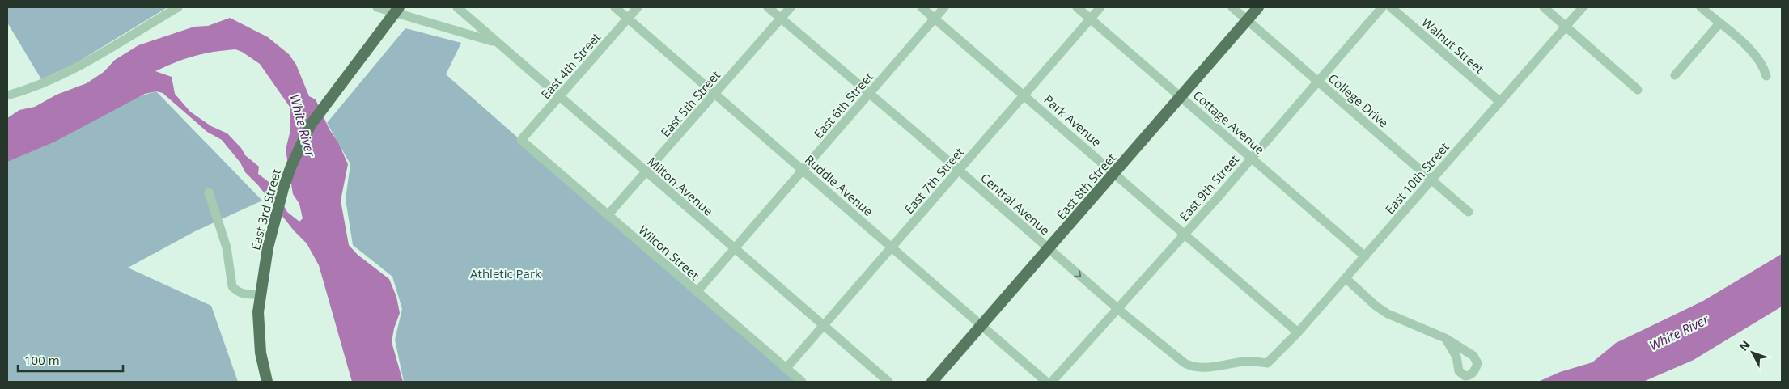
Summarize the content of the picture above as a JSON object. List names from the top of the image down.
{
  "streets": {
    "main road": ["East 8th Street", "East 3rd Street"],
    "street": [
      "Walnut Street",
      "East 4th Street",
      "College Drive",
      "East 5th Street",
      "East 6th Street",
      "Park Avenue",
      "Cottage Avenue",
      "East 10th Street",
      "East 7th Street",
      "Ruddle Avenue",
      "Milton Avenue",
      "East 9th Street",
      "Central Avenue",
      "Wilcon Street"
    ]
  },
  "crossings": [
    ["Walnut Street", "East 10th Street"],
    ["East 4th Street", "Ruddle Avenue"],
    ["East 4th Street", "Milton Avenue"],
    ["East 4th Street", "Wilcon Street"],
    ["College Drive", "East 10th Street"],
    ["College Drive", "East 8th Street"],
    ["College Drive", "East 9th Street"],
    ["East 5th Street", "Ruddle Avenue"],
    ["East 5th Street", "Milton Avenue"],
    ["East 5th Street", "Central Avenue"],
    ["East 5th Street", "Wilcon Street"],
    ["East 6th Street", "Park Avenue"],
    ["East 6th Street", "Ruddle Avenue"],
    ["East 6th Street", "Milton Avenue"],
    ["East 6th Street", "Central Avenue"],
    ["East 6th Street", "Wilcon Street"],
    ["Park Avenue", "East 10th Street"],
    ["Park Avenue", "East 7th Street"],
    ["Park Avenue", "East 8th Street"],
    ["Park Avenue", "East 9th Street"],
    ["Cottage Avenue", "East 10th Street"],
    ["Cottage Avenue", "East 7th Street"],
    ["Cottage Avenue", "East 8th Street"],
    ["Cottage Avenue", "East 9th Street"],
    ["East 10th Street", "Central Avenue"],
    ["East 7th Street", "Ruddle Avenue"],
    ["East 7th Street", "Milton Avenue"],
    ["East 7th Street", "Central Avenue"],
    ["East 7th Street", "Wilcon Street"],
    ["Ruddle Avenue", "East 8th Street"],
    ["East 8th Street", "Central Avenue"],
    ["East 9th Street", "Central Avenue"]
  ],
  "water": ["White River"],
  "parks": ["Athletic Park"],
  "scale_bar": "100 m",
  "north": "top left"
}
